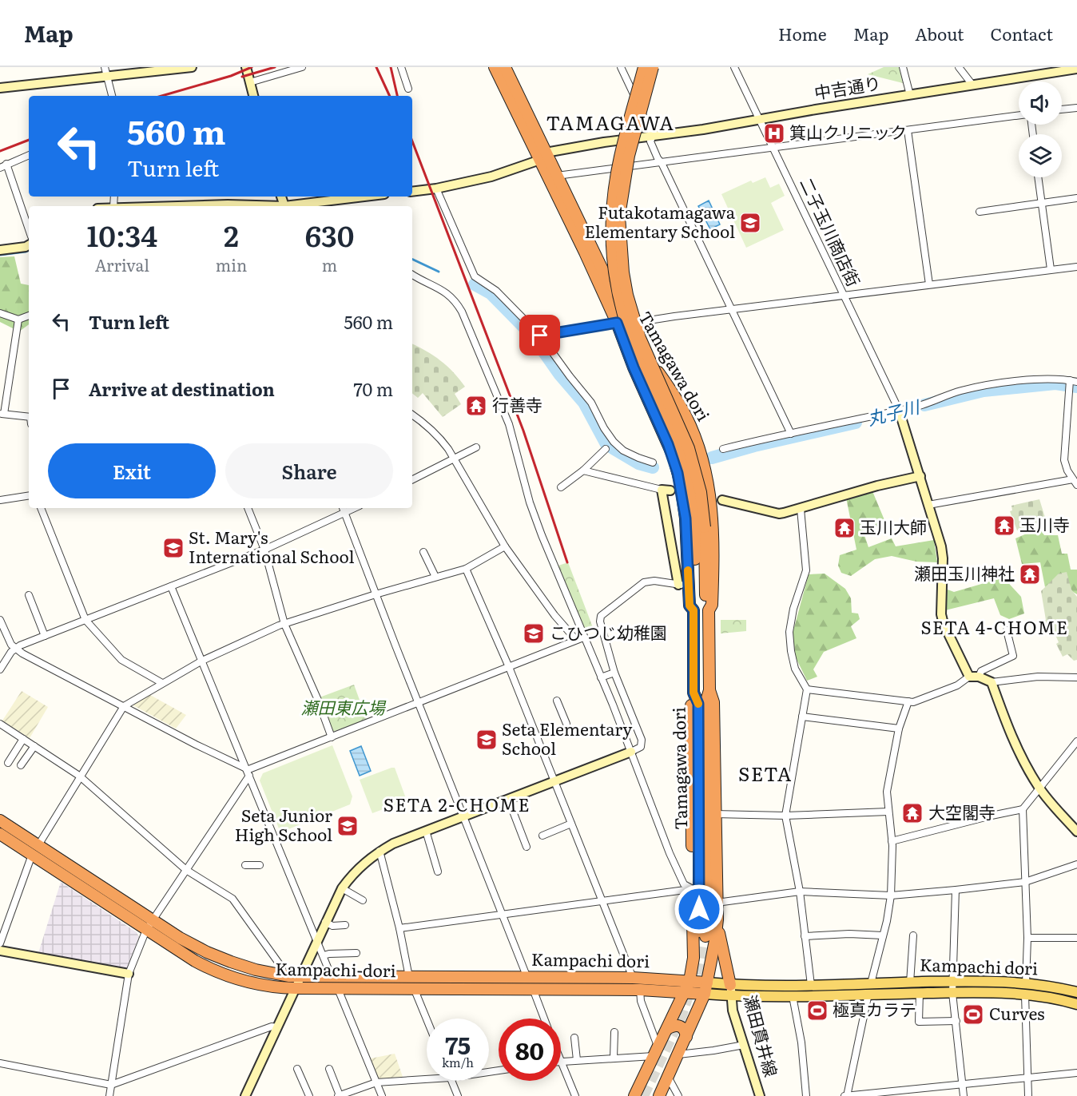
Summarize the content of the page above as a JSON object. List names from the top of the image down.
{
  "streets": {
    "highway": ["Tamagawa dori", "Kampachi dori", "Kampachi-dori"],
    "street": ["中吉通り", "二子玉川商店街", "瀬田貫井線"]
  },
  "crossings": [
    ["中吉通り", "二子玉川商店街"],
    ["中吉通り", "Tamagawa dori"],
    ["Kampachi dori", "Kampachi-dori"],
    ["Kampachi dori", "瀬田貫井線"]
  ],
  "districts": [
    "TAMAGAWA",
    "SETA 4-CHOME",
    "SETA",
    "SETA 2-CHOME"
  ],
  "water": ["丸子川"],
  "parks": ["瀬田東広場"],
  "places": {
    "hospital": ["箕山クリニック"],
    "school or university": [
      "Futakotamagawa Elementary School",
      "St. Mary's International School",
      "こひつじ幼稚園",
      "Seta Elementary School",
      "Seta Junior High School"
    ],
    "temple": [
      "行善寺",
      "玉川寺",
      "玉川大師",
      "瀬田玉川神社",
      "大空閣寺"
    ],
    "sports": ["極真カラテ", "Curves"]
  },
  "page": {
    "header": "Map",
    "nav": [
      "Home",
      "Map",
      "About",
      "Contact"
    ],
    "turn": ["560 m", "Turn left"],
    "eta": [
      "10:34",
      "Arrival",
      "2",
      "min",
      "630",
      "m"
    ],
    "list": [
      {
        "name": "Turn left",
        "value": "560 m"
      },
      {
        "name": "Arrive at destination",
        "value": "70 m"
      }
    ],
    "buttons": ["Exit", "Share"],
    "speed": "75 km/h",
    "limit": "80"
  }
}
